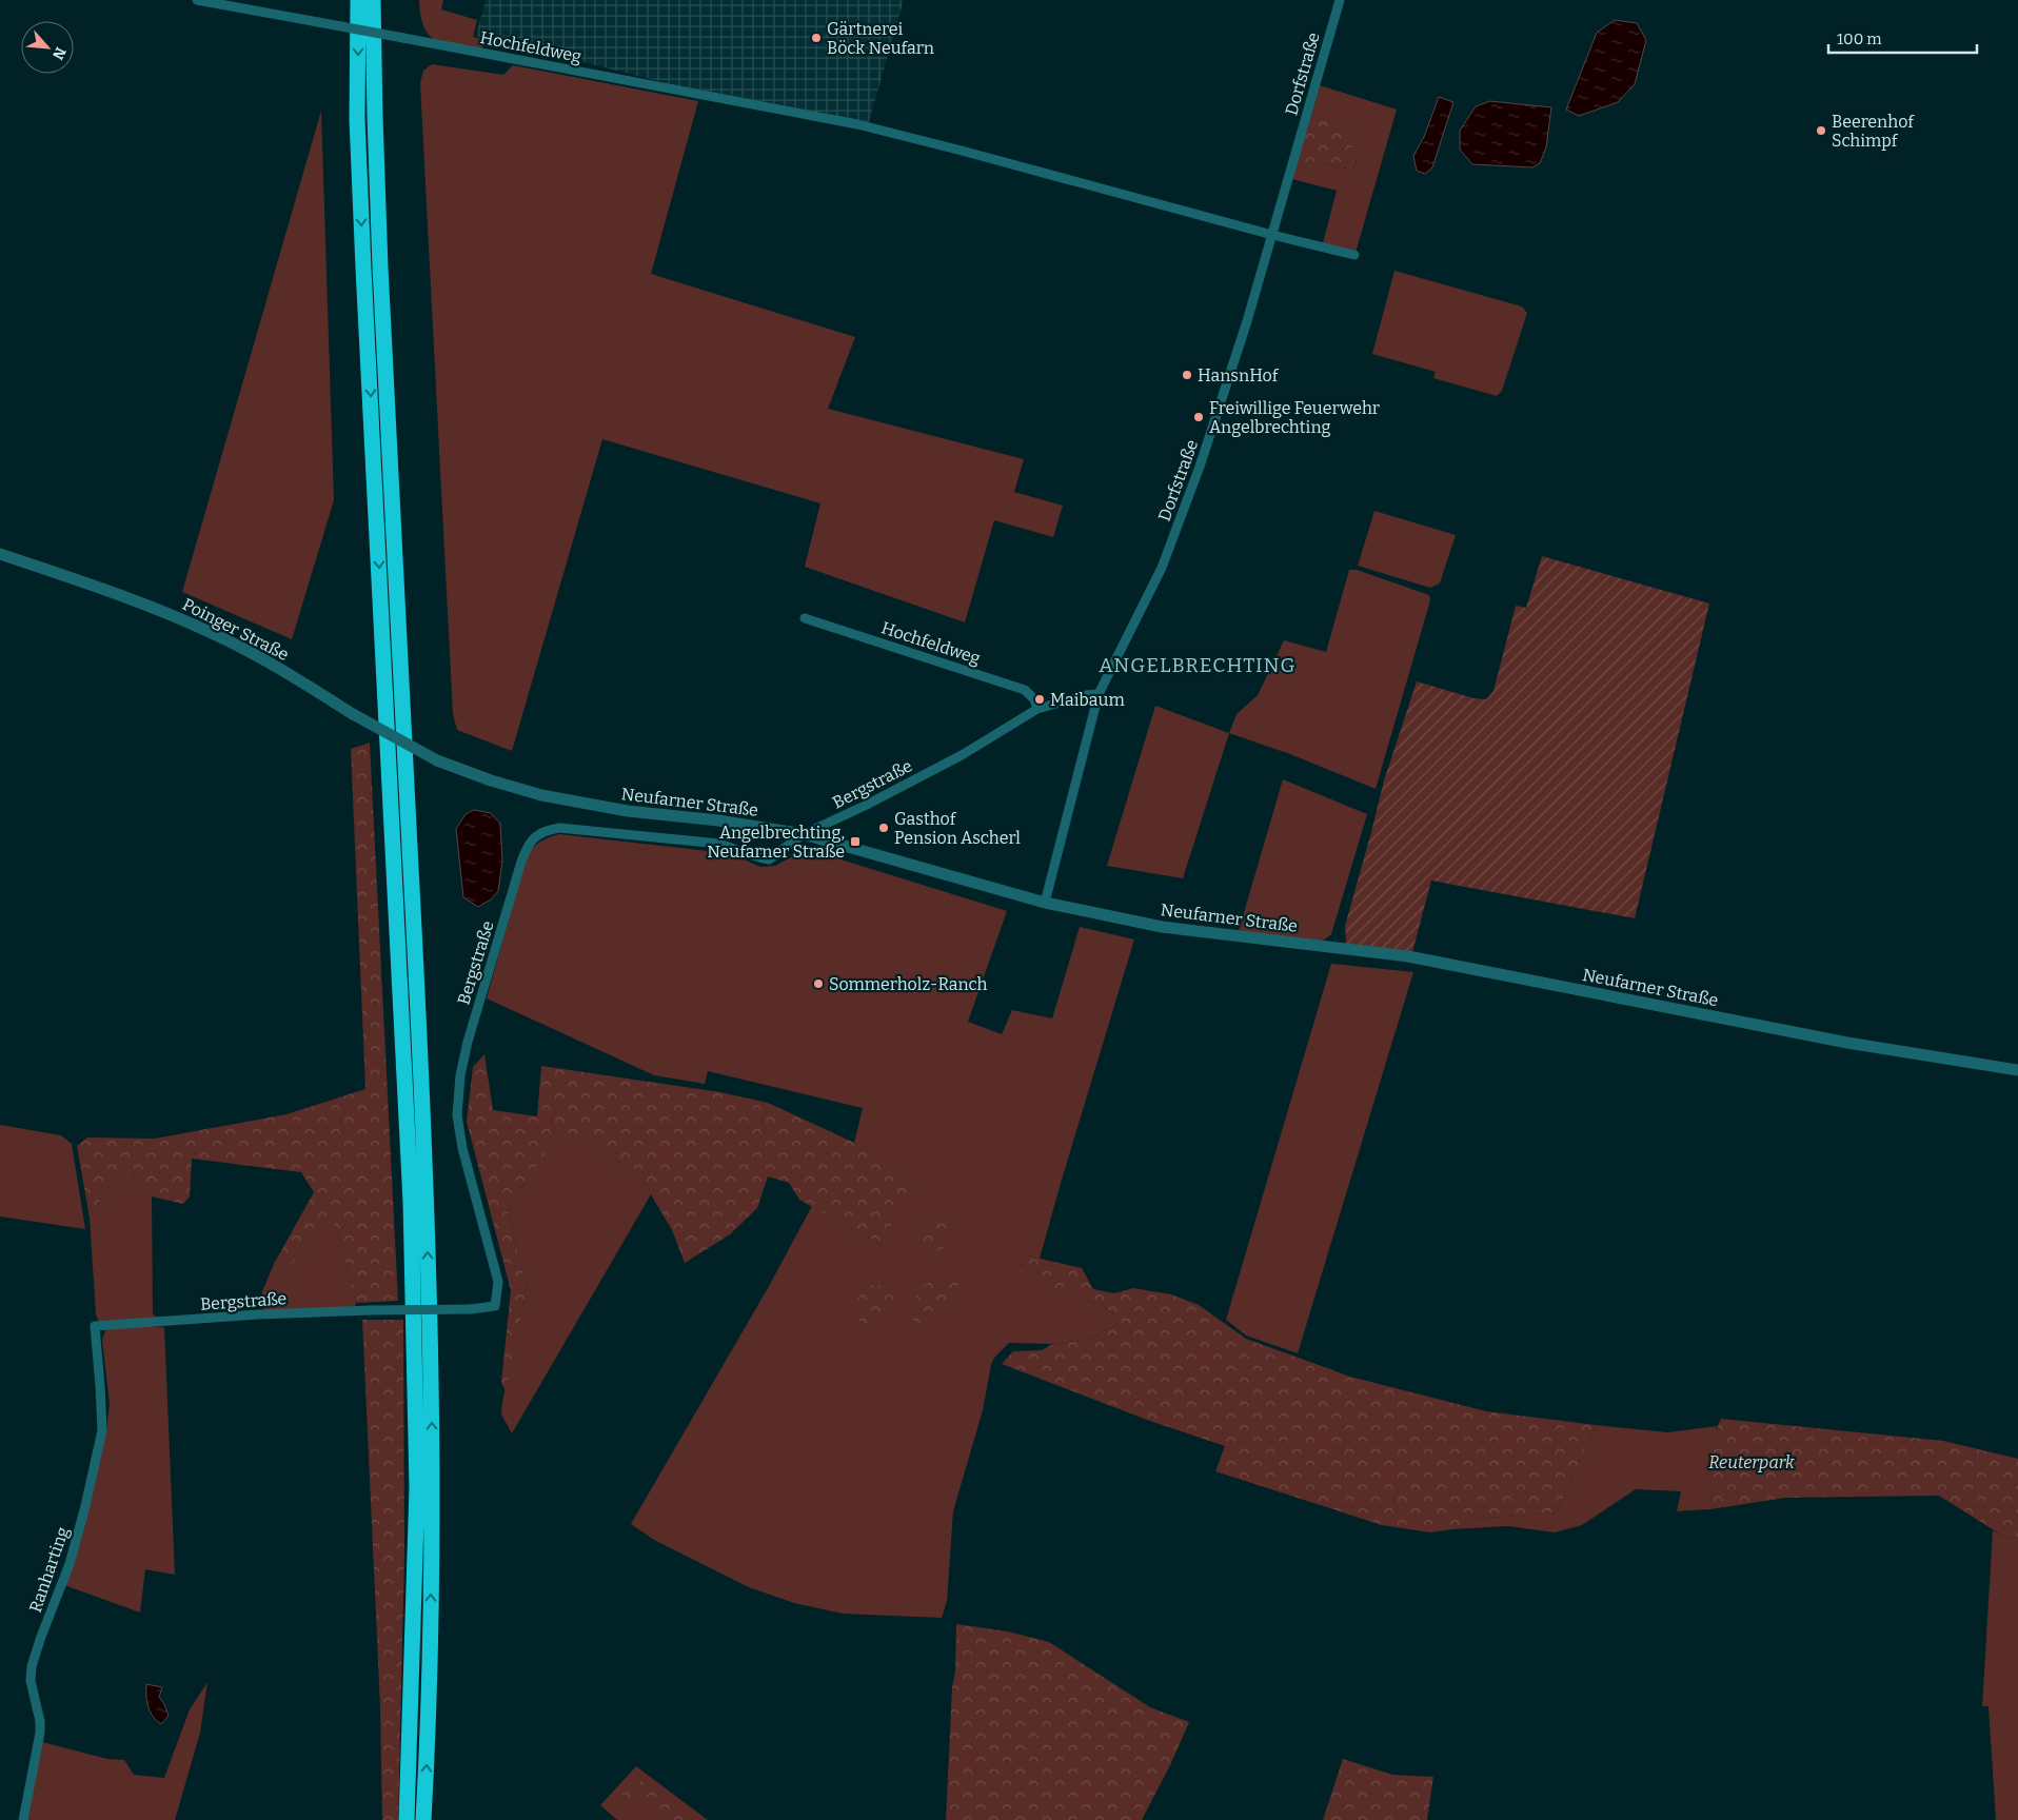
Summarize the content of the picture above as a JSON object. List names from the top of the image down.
{
  "streets": {
    "street": [
      "Hochfeldweg",
      "Dorfstraße",
      "Poinger Straße",
      "Bergstraße",
      "Neufarner Straße",
      "Ranharting"
    ]
  },
  "crossings": [
    ["Hochfeldweg", "Dorfstraße"],
    ["Hochfeldweg", "Bergstraße"],
    ["Dorfstraße", "Bergstraße"],
    ["Dorfstraße", "Neufarner Straße"],
    ["Poinger Straße", "Neufarner Straße"],
    ["Bergstraße", "Neufarner Straße"],
    ["Bergstraße", "Ranharting"]
  ],
  "districts": ["ANGELBRECHTING"],
  "parks": ["Reuterpark"],
  "places": {
    "other": [
      "Gärtnerei Böck Neufarn",
      "Beerenhof Schimpf",
      "HansnHof",
      "Freiwillige Feuerwehr Angelbrechting",
      "Maibaum",
      "Gasthof Pension Ascherl",
      "Sommerholz-Ranch"
    ],
    "transit": ["Angelbrechting, Neufarner Straße"]
  },
  "scale_bar": "100 m",
  "north": "bottom right"
}
